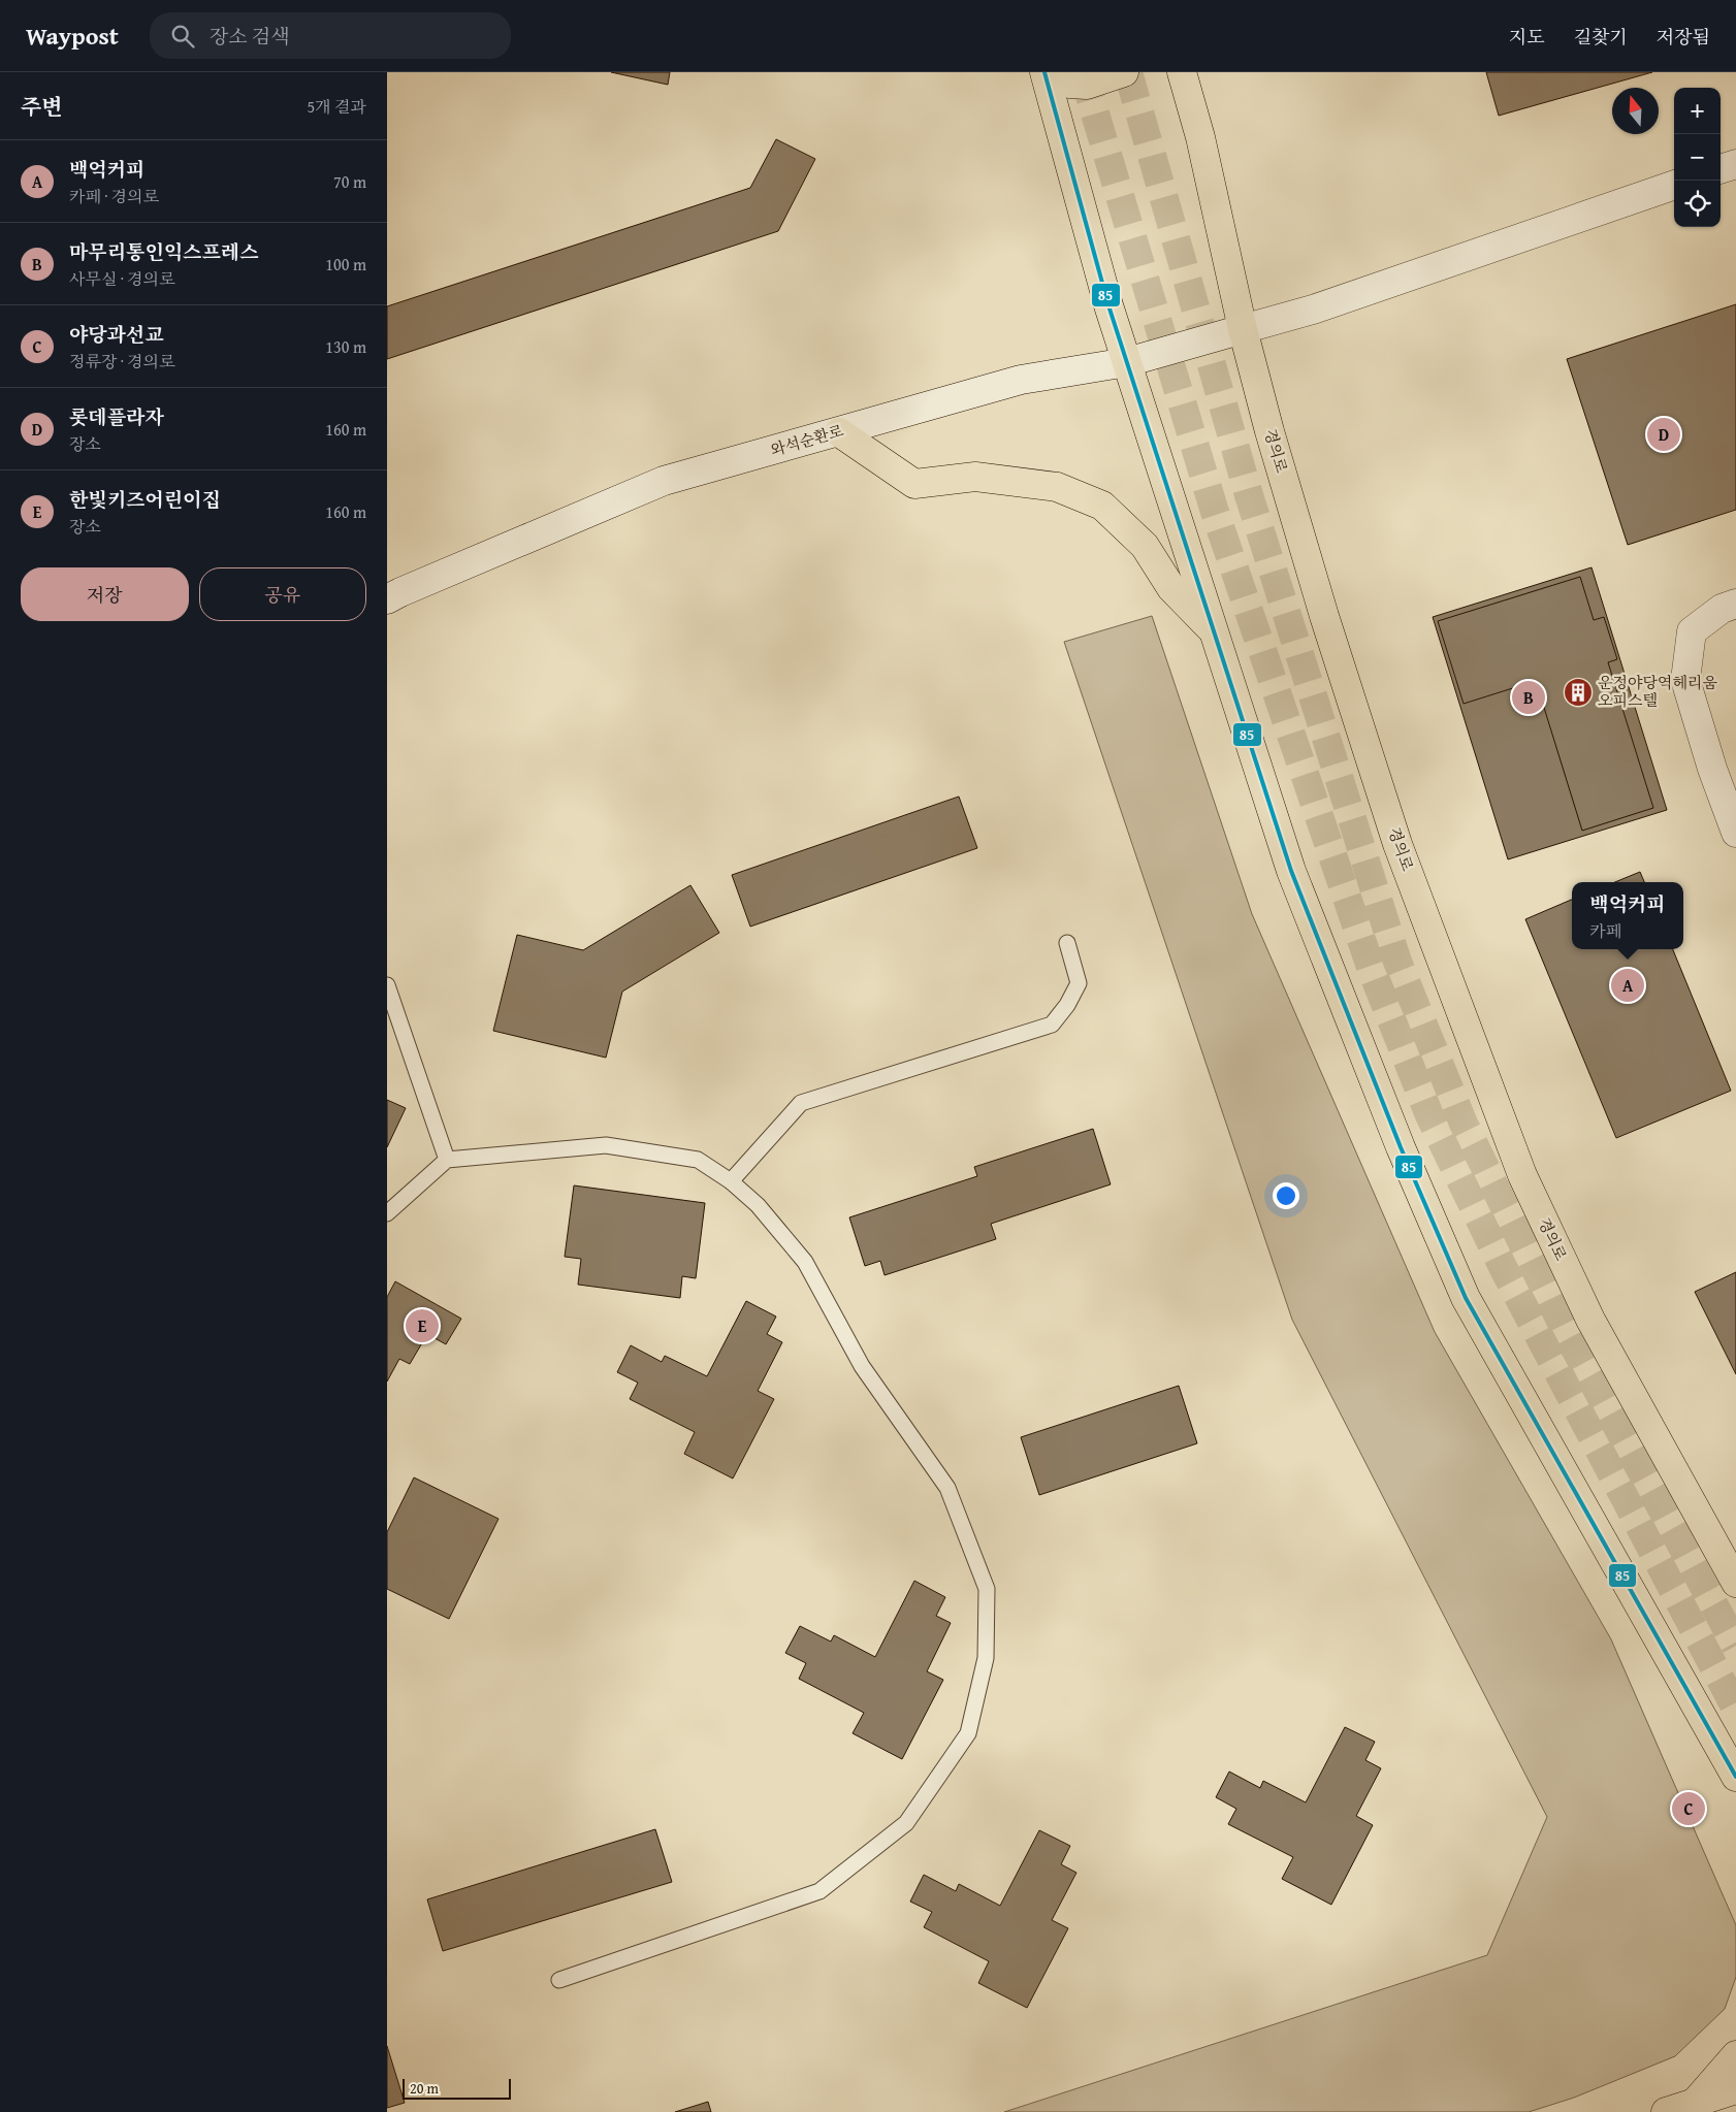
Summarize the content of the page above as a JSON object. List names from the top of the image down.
{
  "streets": {
    "main road": ["경의로"],
    "street": ["와석순환로"]
  },
  "crossings": [
    ["와석순환로", "경의로"]
  ],
  "places": {
    "building": ["운정야당역헤리움 오피스텔"]
  },
  "lines": ["transit line 85"],
  "scale_bar": "20 m",
  "north": "top",
  "page": {
    "header": "Waypost",
    "search": "장소 검색",
    "nav": ["지도", "길찾기", "저장됨"],
    "heading": ["주변", "5개 결과"],
    "map_buttons": ["+", "−"],
    "list": [
      {
        "mark": "A",
        "name": "백억커피",
        "note": "카페 · 경의로",
        "value": "70 m"
      },
      {
        "mark": "B",
        "name": "마무리통인익스프레스",
        "note": "사무실 · 경의로",
        "value": "100 m"
      },
      {
        "mark": "C",
        "name": "야당과선교",
        "note": "정류장 · 경의로",
        "value": "130 m"
      },
      {
        "mark": "D",
        "name": "롯데플라자",
        "note": "장소",
        "value": "160 m"
      },
      {
        "mark": "E",
        "name": "한빛키즈어린이집",
        "note": "장소",
        "value": "160 m"
      }
    ],
    "pins": [
      "D",
      "B",
      "A",
      "E",
      "C"
    ],
    "buttons": ["저장", "공유"],
    "popup": ["백억커피", "카페"],
    "scale": "20 m"
  }
}
